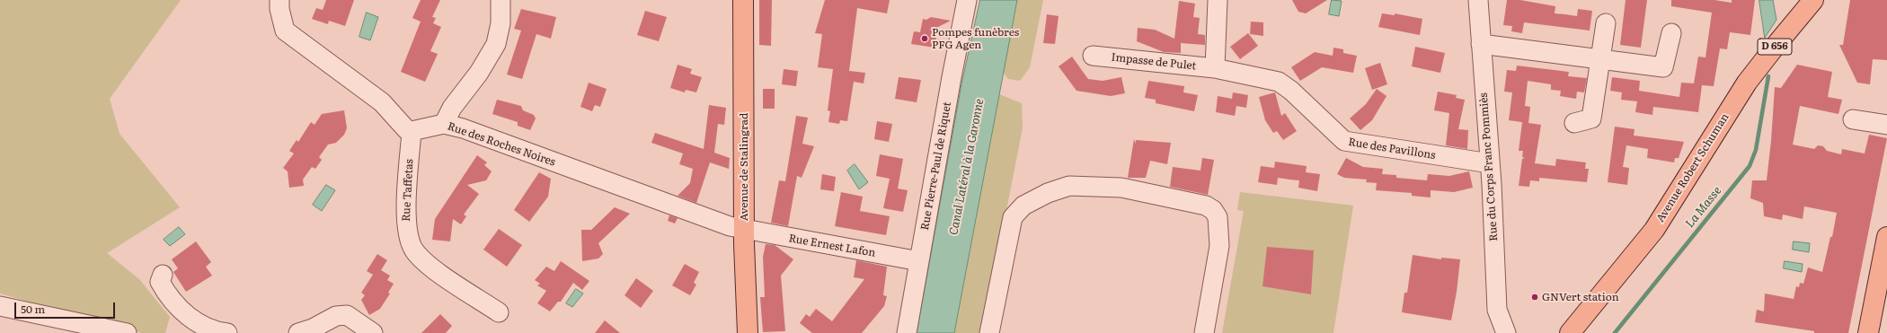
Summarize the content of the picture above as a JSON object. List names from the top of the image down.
{
  "streets": {
    "main road": ["D 656", "Avenue de Stalingrad", "Avenue Robert Schuman"],
    "street": [
      "Impasse de Pulet",
      "Rue des Roches Noires",
      "Rue des Pavillons",
      "Rue Pierre-Paul de Riquet",
      "Rue du Corps Franc Pommiès",
      "Rue Taffetas",
      "Rue Ernest Lafon"
    ]
  },
  "crossings": [
    ["Impasse de Pulet", "Rue des Pavillons"],
    ["Rue des Roches Noires", "Avenue de Stalingrad"],
    ["Rue des Roches Noires", "Rue Taffetas"],
    ["Rue des Roches Noires", "Rue Ernest Lafon"],
    ["Rue des Pavillons", "Rue du Corps Franc Pommiès"],
    ["Rue Pierre-Paul de Riquet", "Rue Ernest Lafon"],
    ["Avenue de Stalingrad", "Rue Ernest Lafon"]
  ],
  "water": ["Canal Latéral à la Garonne", "La Masse"],
  "places": ["Pompes funèbres PFG Agen", "GNVert station"],
  "scale_bar": "50 m"
}
